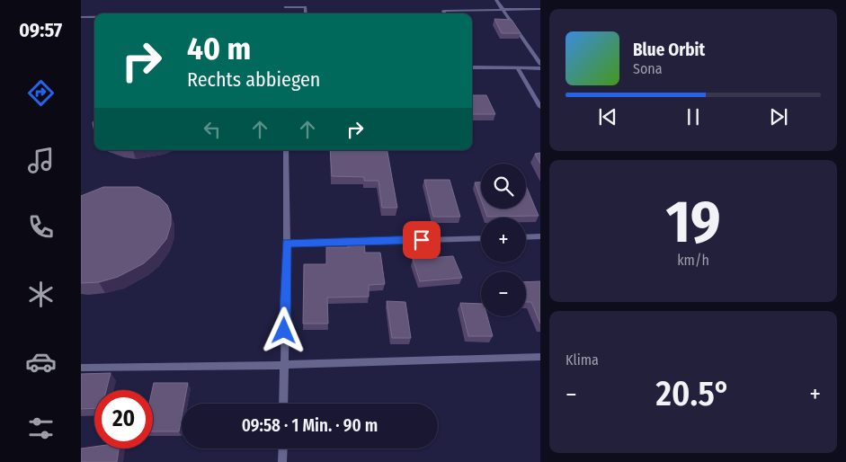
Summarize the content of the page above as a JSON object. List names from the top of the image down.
{
  "page": {
    "tabs": "09:57",
    "turn": ["40 m", "Rechts abbiegen"],
    "song": ["Blue Orbit", "Sona"],
    "tile": [
      ["19", "km/h"],
      "Klima"
    ],
    "map_buttons": ["+", "−"],
    "heat": ["−", "20.5°", "+"],
    "limit": "20",
    "trip": "09:58 · 1 Min. · 90 m"
  }
}
